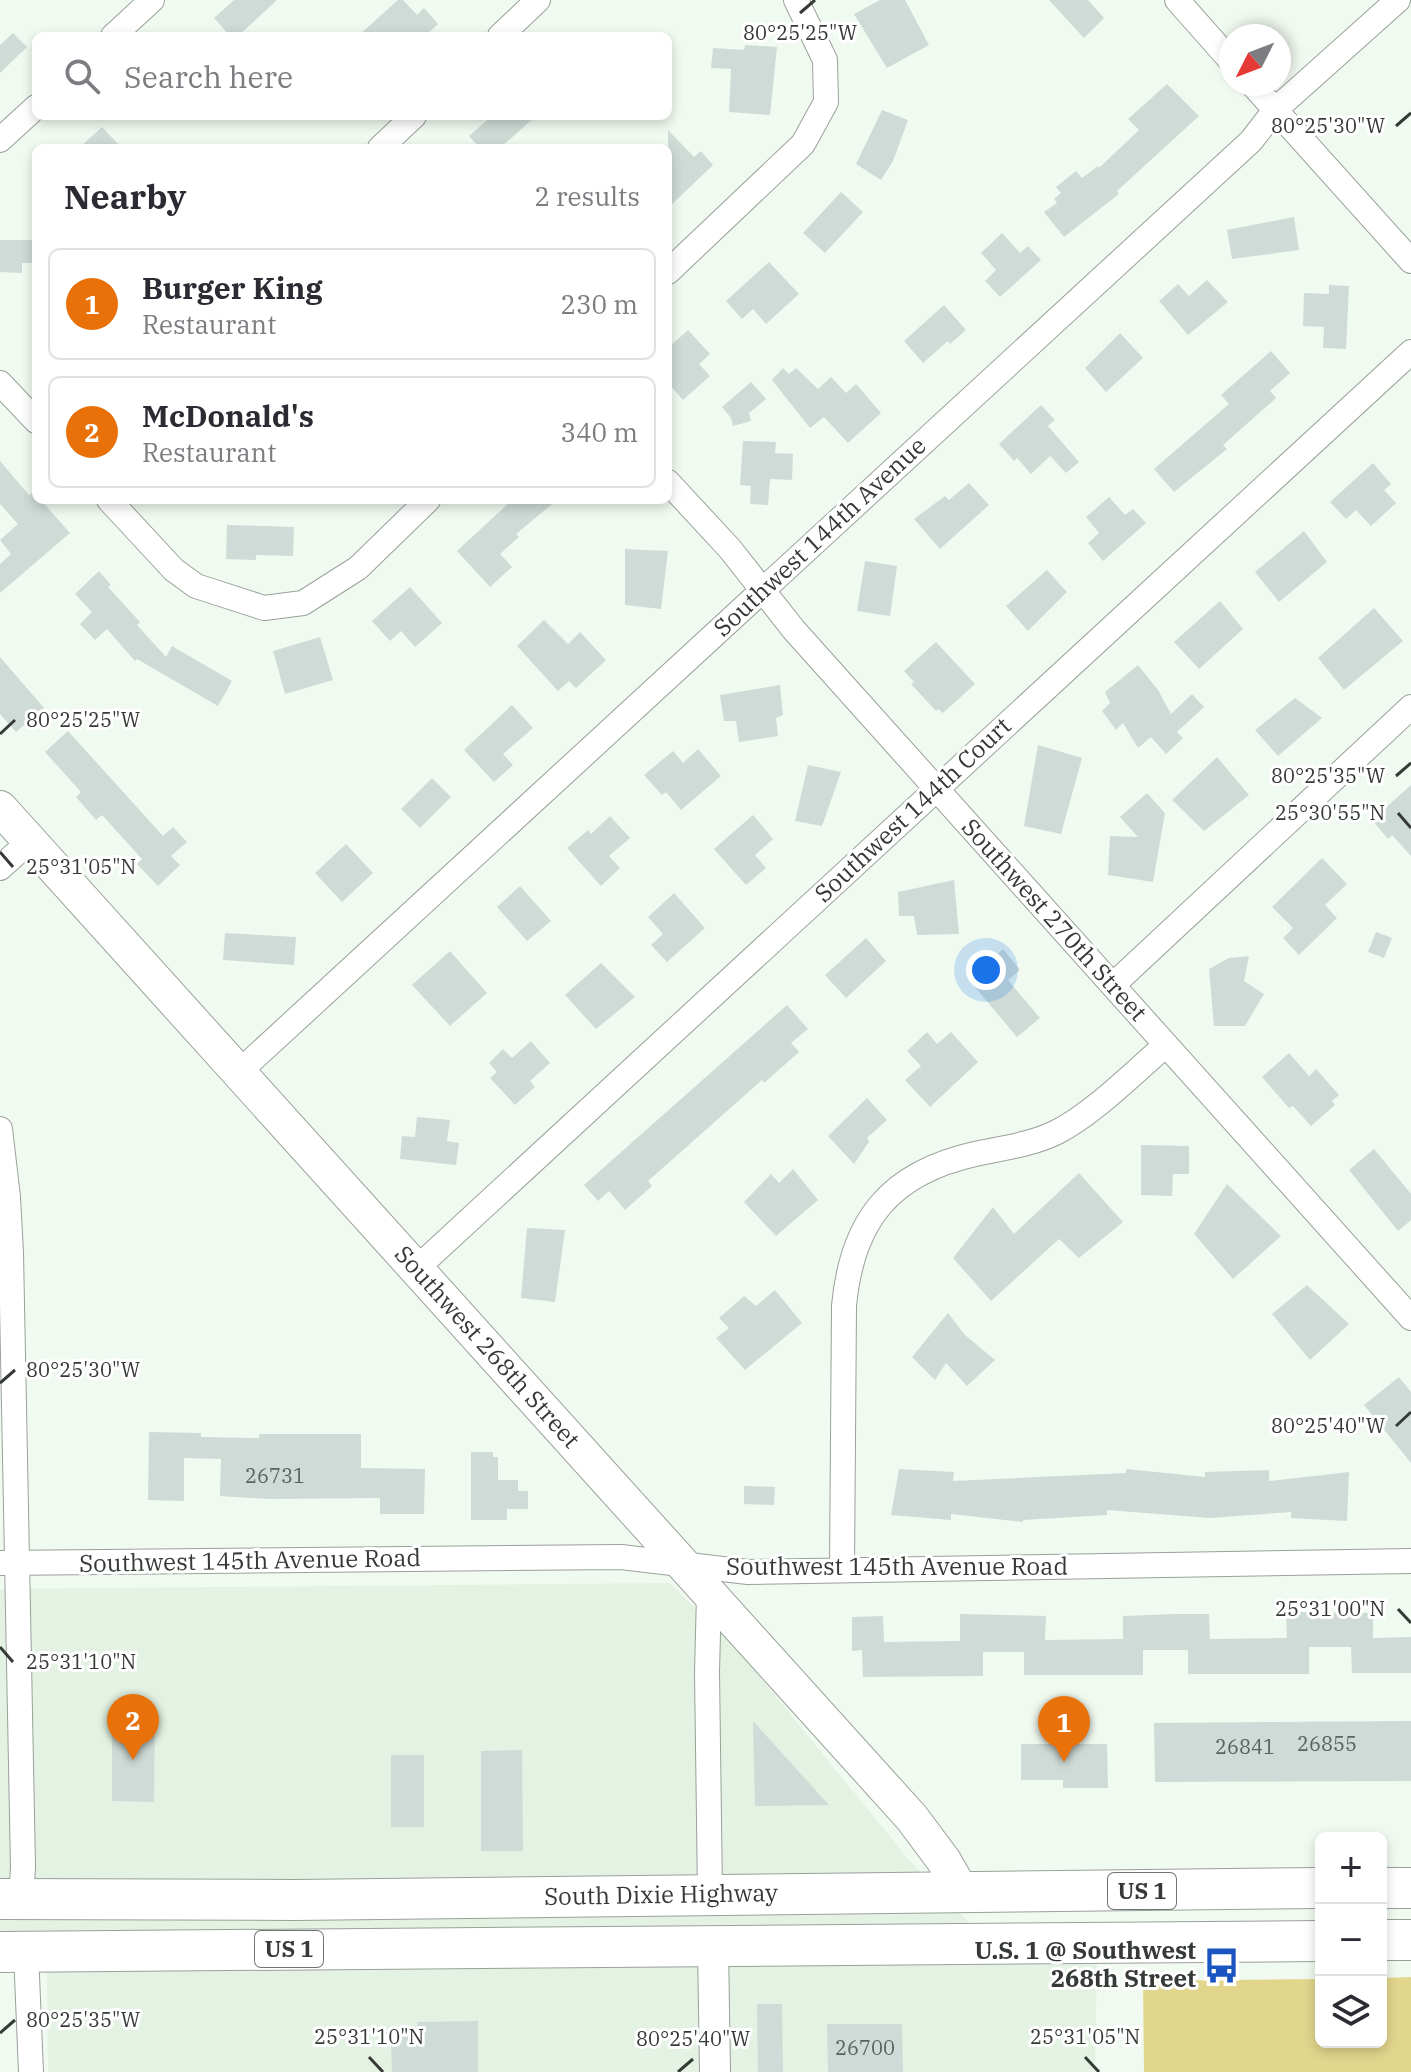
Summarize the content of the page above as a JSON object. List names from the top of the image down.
{
  "streets": {
    "highway": ["US 1", "South Dixie Highway"],
    "main road": ["Southwest 268th Street"],
    "street": [
      "Southwest 144th Avenue",
      "Southwest 144th Court",
      "Southwest 270th Street",
      "Southwest 145th Avenue Road"
    ]
  },
  "crossings": [
    ["Southwest 144th Avenue", "Southwest 270th Street"],
    ["Southwest 144th Avenue", "Southwest 268th Street"],
    ["Southwest 144th Court", "Southwest 270th Street"],
    ["Southwest 144th Court", "Southwest 268th Street"],
    ["Southwest 268th Street", "Southwest 145th Avenue Road"],
    ["Southwest 268th Street", "South Dixie Highway"]
  ],
  "places": {
    "bus stop": ["U.S. 1 @ Southwest 268th Street"]
  },
  "house_numbers": [
    "26731",
    "26855",
    "26841",
    "26700"
  ],
  "north": "bottom left",
  "page": {
    "search": "Search here",
    "heading": ["Nearby", "2 results"],
    "list": [
      {
        "mark": "1",
        "name": "Burger King",
        "note": "Restaurant",
        "value": "230 m"
      },
      {
        "mark": "2",
        "name": "McDonald's",
        "note": "Restaurant",
        "value": "340 m"
      }
    ],
    "pins": ["2", "1"],
    "map_buttons": ["+", "−"]
  },
  "coordinates": [
    "80°25'25\"W",
    "80°25'30\"W",
    "80°25'35\"W",
    "25°30'55\"N",
    "25°31'05\"N",
    "80°25'40\"W",
    "25°31'00\"N",
    "25°31'10\"N"
  ]
}
